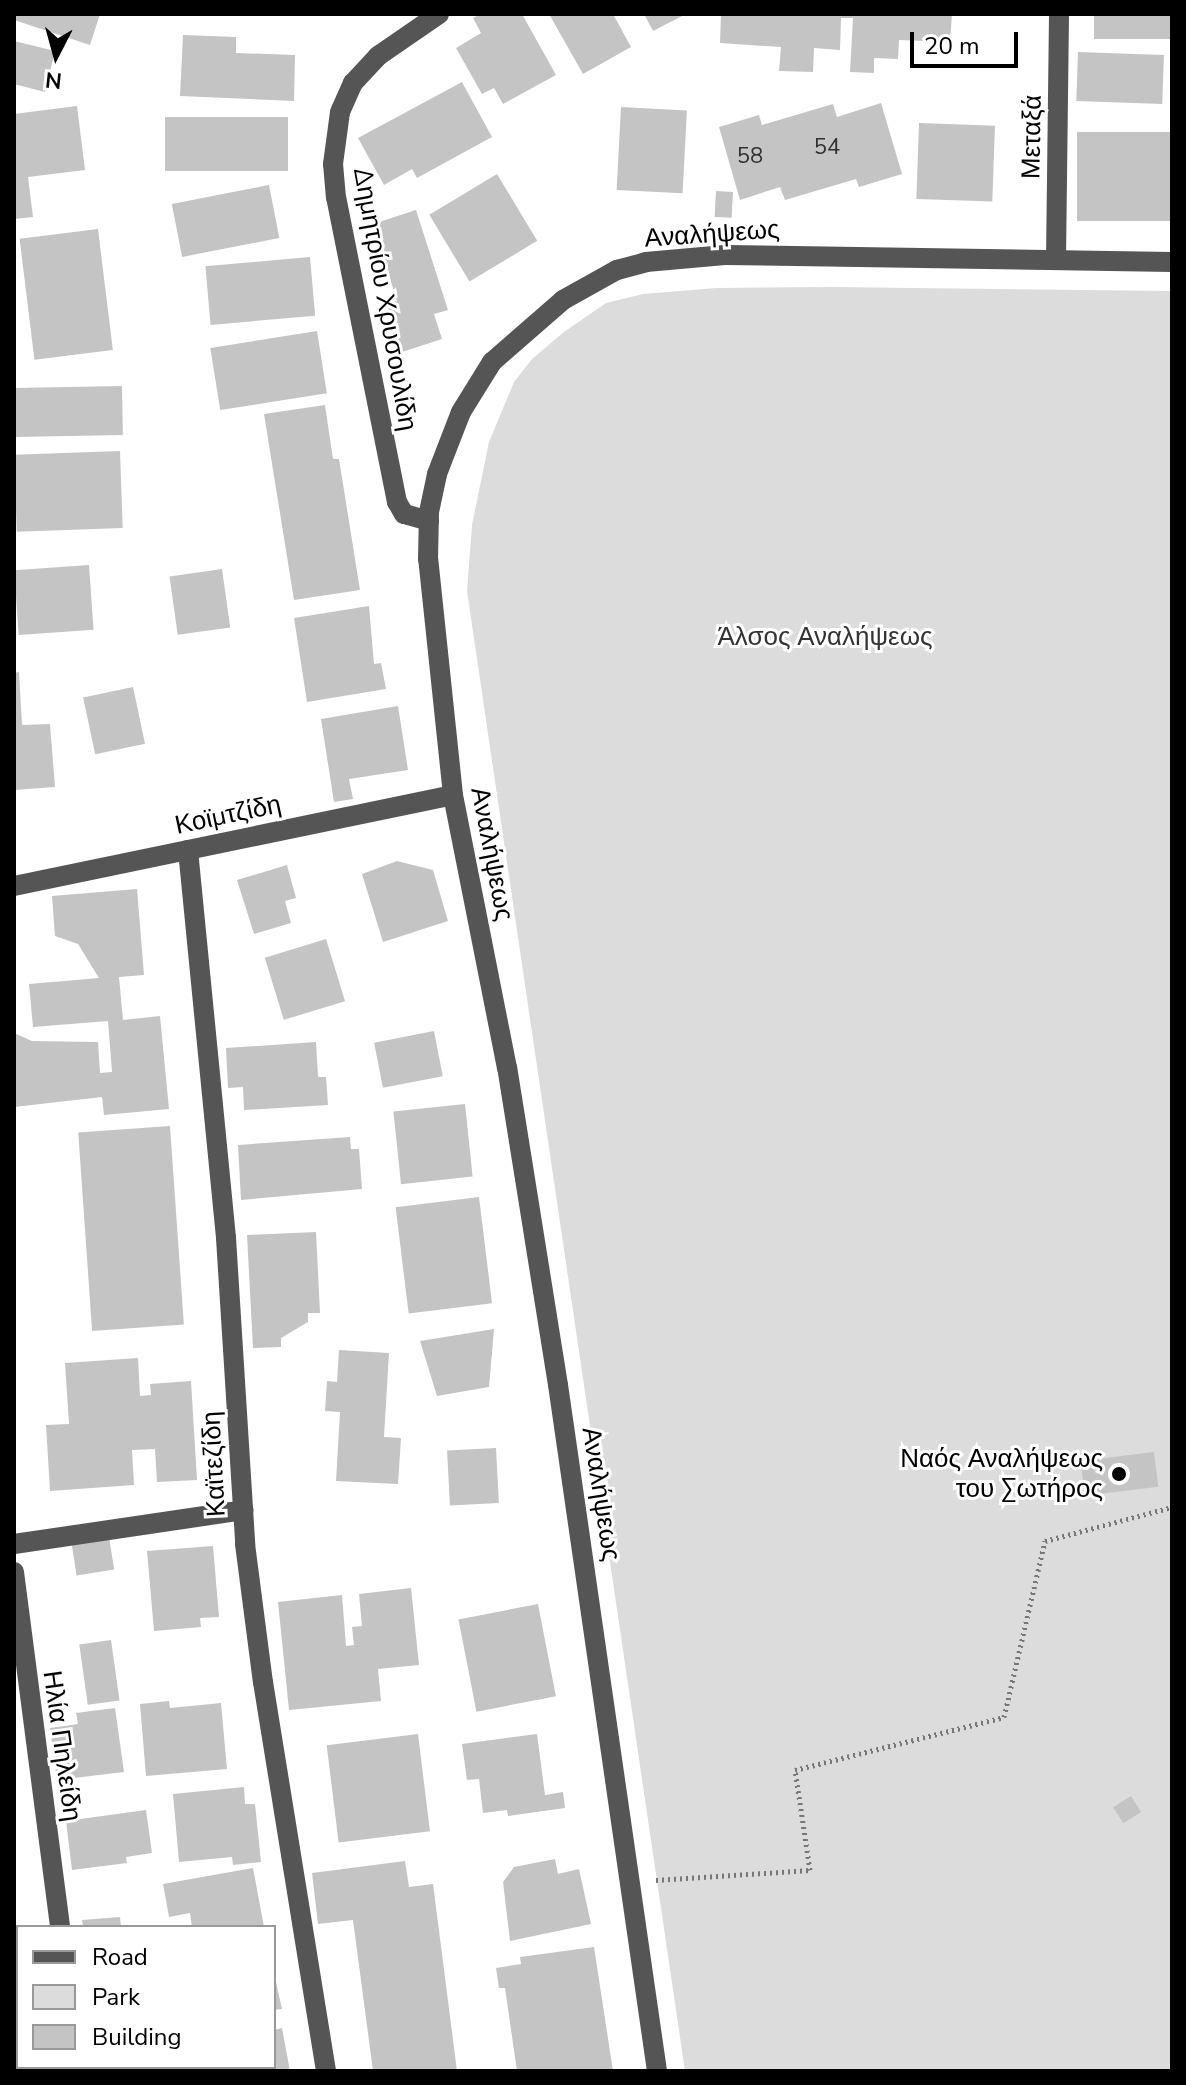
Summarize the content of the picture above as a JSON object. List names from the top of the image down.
{
  "streets": {
    "street": [
      "Μεταξά",
      "Αναλήψεως",
      "Δημητρίου Χρυσουλίδη",
      "Κοϊμτζίδη",
      "Καϊτεζίδη",
      "Ηλία Πηλείδη"
    ]
  },
  "crossings": [
    ["Μεταξά", "Αναλήψεως"],
    ["Αναλήψεως", "Δημητρίου Χρυσουλίδη"],
    ["Αναλήψεως", "Κοϊμτζίδη"],
    ["Κοϊμτζίδη", "Καϊτεζίδη"]
  ],
  "parks": ["Άλσος Αναλήψεως"],
  "places": ["Ναός Αναλήψεως του Σωτήρος"],
  "house_numbers": ["54", "58"],
  "legend": ["Road", "Park", "Building"],
  "scale_bar": "20 m",
  "north": "bottom"
}
